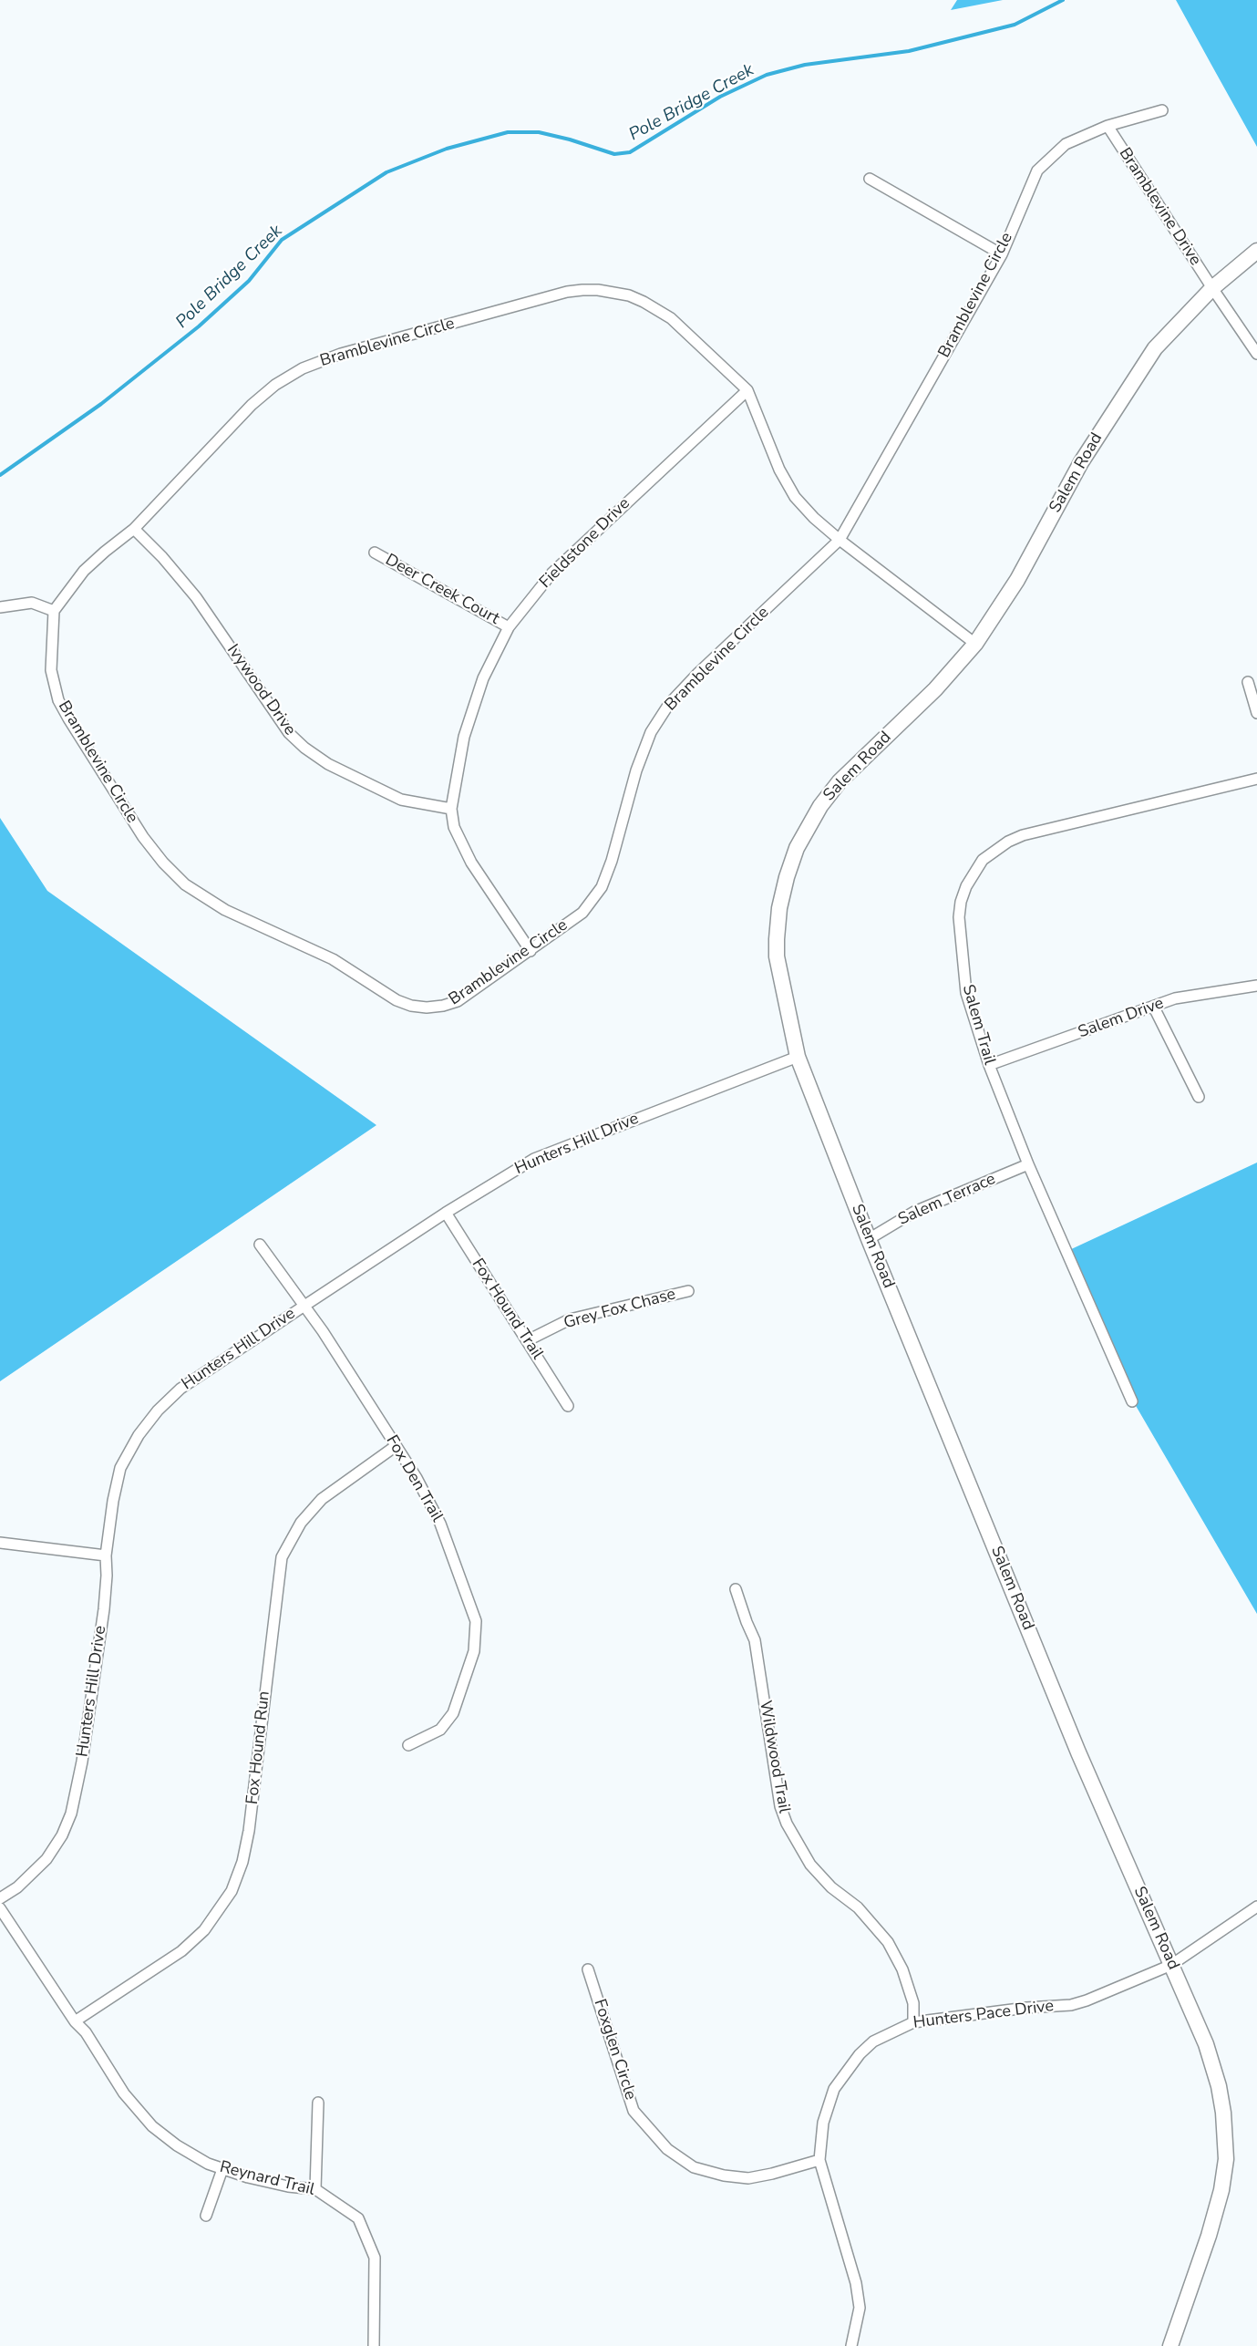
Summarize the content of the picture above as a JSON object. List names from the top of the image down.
{
  "streets": {
    "street": [
      "Bramblevine Drive",
      "Bramblevine Circle",
      "Salem Road",
      "Fieldstone Drive",
      "Deer Creek Court",
      "Ivywood Drive",
      "Salem Drive",
      "Salem Trail",
      "Hunters Hill Drive",
      "Salem Terrace",
      "Fox Hound Trail",
      "Grey Fox Chase",
      "Fox Den Trail",
      "Fox Hound Run",
      "Wildwood Trail",
      "Hunters Pace Drive",
      "Foxglen Circle",
      "Reynard Trail"
    ]
  },
  "crossings": [
    ["Bramblevine Drive", "Bramblevine Circle"],
    ["Bramblevine Drive", "Salem Road"],
    ["Bramblevine Circle", "Salem Road"],
    ["Bramblevine Circle", "Fieldstone Drive"],
    ["Bramblevine Circle", "Ivywood Drive"],
    ["Salem Road", "Hunters Hill Drive"],
    ["Salem Road", "Salem Terrace"],
    ["Salem Road", "Hunters Pace Drive"],
    ["Fieldstone Drive", "Deer Creek Court"],
    ["Fieldstone Drive", "Ivywood Drive"],
    ["Salem Drive", "Salem Trail"],
    ["Salem Trail", "Salem Terrace"],
    ["Hunters Hill Drive", "Fox Hound Trail"],
    ["Hunters Hill Drive", "Fox Den Trail"],
    ["Fox Hound Trail", "Grey Fox Chase"],
    ["Fox Den Trail", "Fox Hound Run"],
    ["Fox Hound Run", "Reynard Trail"],
    ["Wildwood Trail", "Hunters Pace Drive"],
    ["Hunters Pace Drive", "Foxglen Circle"]
  ],
  "water": ["Pole Bridge Creek"]
}
